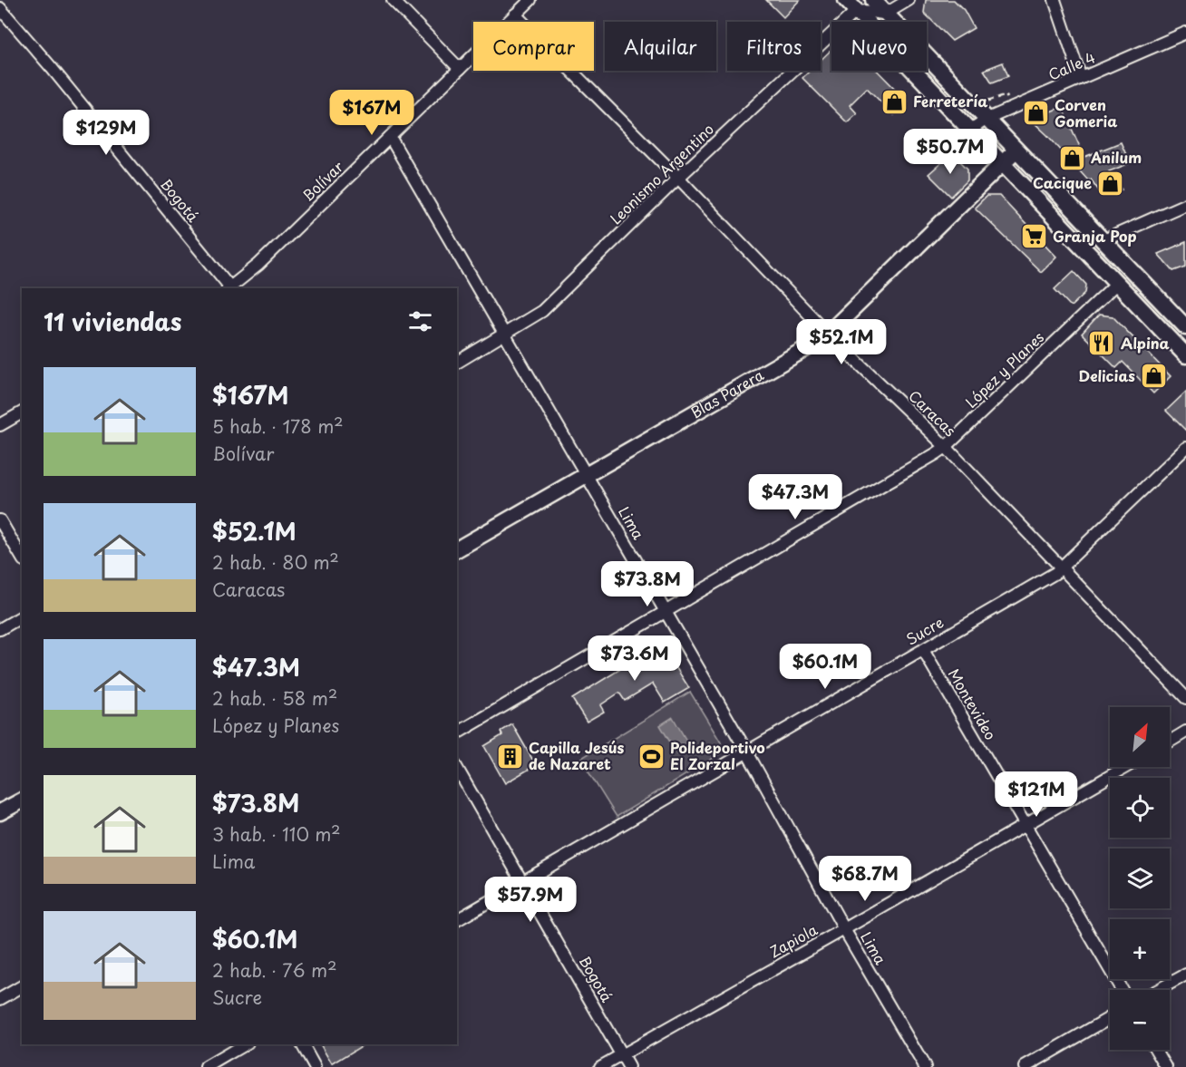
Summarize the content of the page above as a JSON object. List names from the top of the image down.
{
  "streets": {
    "main road": ["Blas Parera"],
    "street": [
      "Calle 4",
      "Leonismo Argentino",
      "Bolívar",
      "Bogotá",
      "López y Planes",
      "Caracas",
      "Lima",
      "Sucre",
      "Montevideo",
      "Zapiola"
    ]
  },
  "crossings": [
    ["Leonismo Argentino", "Caracas"],
    ["Leonismo Argentino", "Lima"],
    ["Bolívar", "Bogotá"],
    ["Bolívar", "Caracas"],
    ["Bolívar", "Lima"],
    ["Bogotá", "Sucre"],
    ["Bogotá", "Zapiola"],
    ["López y Planes", "Caracas"],
    ["López y Planes", "Lima"],
    ["Blas Parera", "Caracas"],
    ["Blas Parera", "Lima"],
    ["Caracas", "Sucre"],
    ["Lima", "Sucre"],
    ["Lima", "Zapiola"],
    ["Sucre", "Montevideo"],
    ["Montevideo", "Zapiola"]
  ],
  "places": {
    "shop": [
      "Ferretería",
      "Corven Gomeria",
      "Anilum",
      "Cacique",
      "Delicias"
    ],
    "supermarket": ["Granja Pop"],
    "restaurant": ["Alpina"],
    "building": ["Capilla Jesús de Nazaret"],
    "sports": ["Polideportivo El Zorzal"]
  },
  "north": "top right",
  "page": {
    "chip": [
      "Comprar",
      "Alquilar",
      "Filtros",
      "Nuevo"
    ],
    "price": [
      "$167M",
      "$129M",
      "$50.7M",
      "$52.1M",
      "$47.3M",
      "$73.8M",
      "$73.6M",
      "$60.1M",
      "$121M",
      "$68.7M",
      "$57.9M"
    ],
    "heading": "11 viviendas",
    "list": [
      {
        "name": "$167M",
        "note": "5 hab. · 178 m² · Bolívar"
      },
      {
        "name": "$52.1M",
        "note": "2 hab. · 80 m² · Caracas"
      },
      {
        "name": "$47.3M",
        "note": "2 hab. · 58 m² · López y Planes"
      },
      {
        "name": "$73.8M",
        "note": "3 hab. · 110 m² · Lima"
      },
      {
        "name": "$60.1M",
        "note": "2 hab. · 76 m² · Sucre"
      }
    ],
    "map_buttons": ["+", "−"]
  }
}
